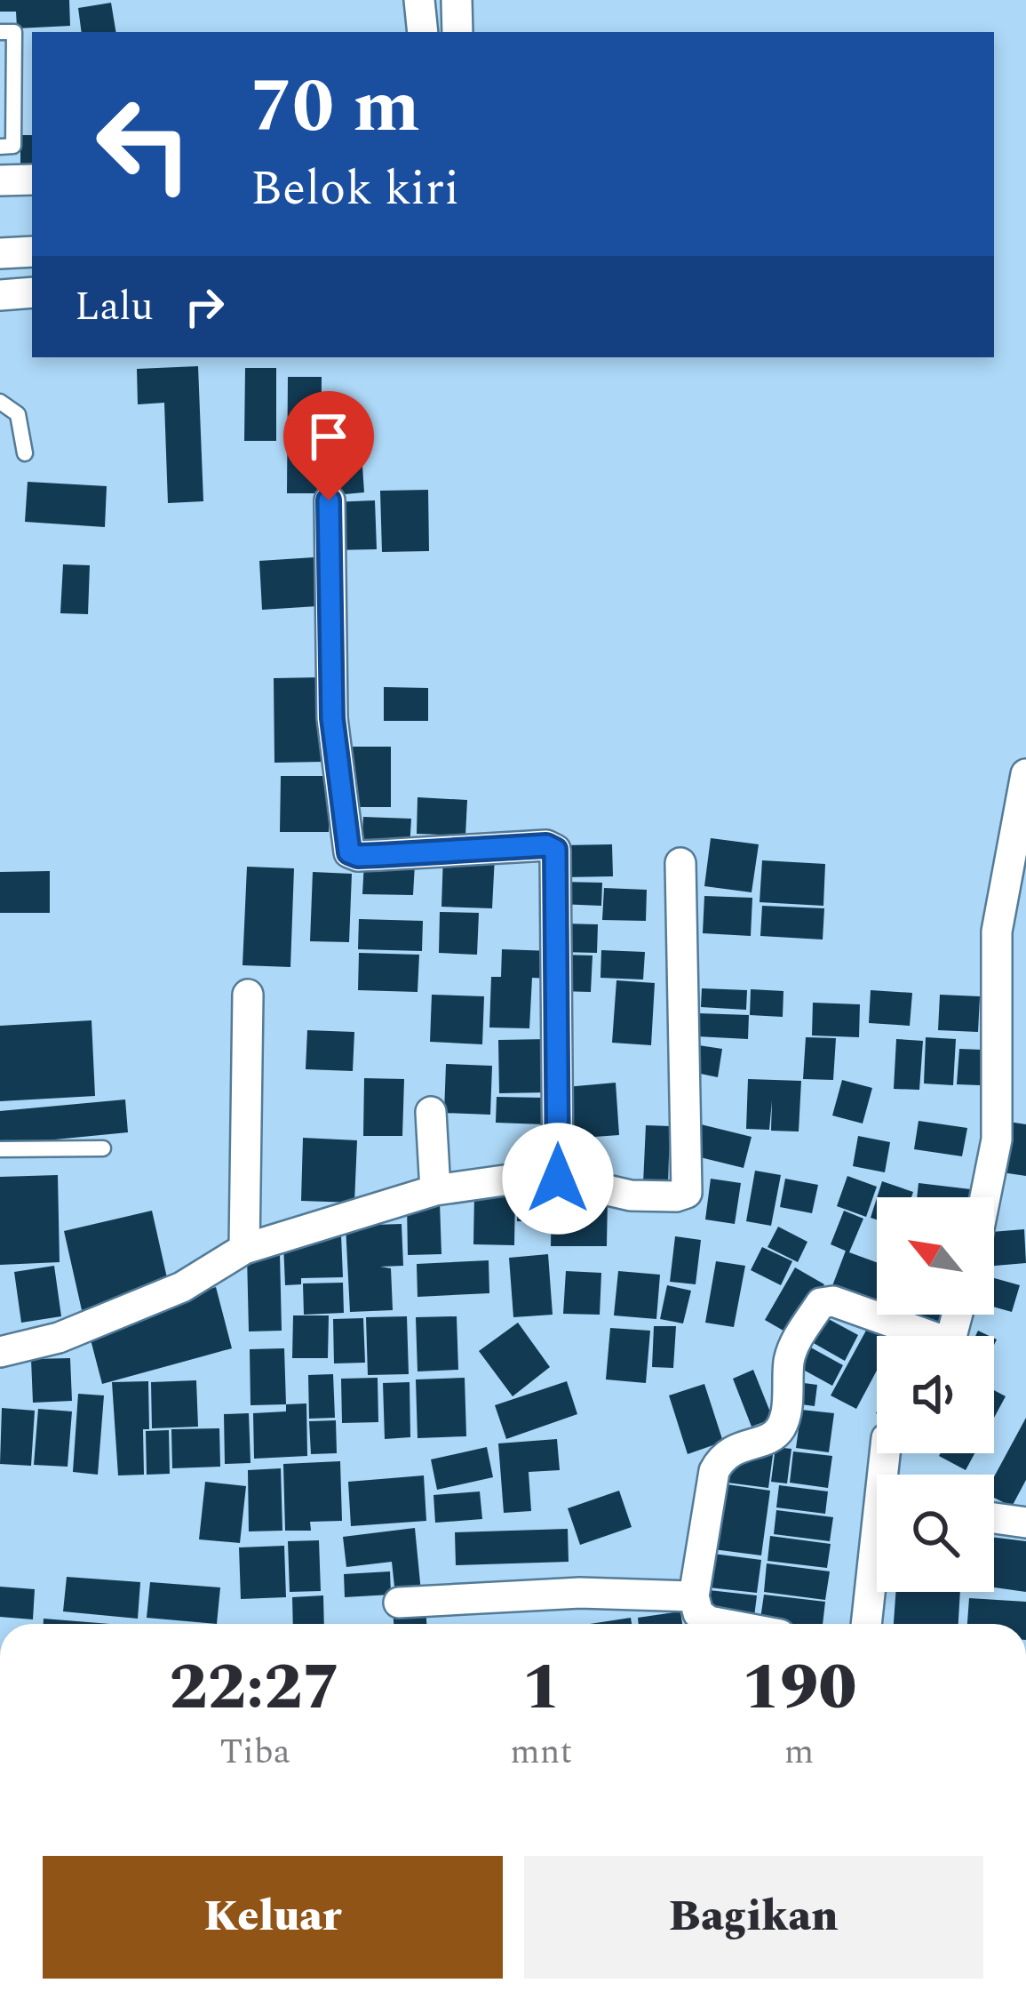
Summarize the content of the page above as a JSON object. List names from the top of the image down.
{
  "north": "top left",
  "page": {
    "turn": ["70 m", "Belok kiri"],
    "then": "Lalu",
    "eta": [
      "22:27",
      "Tiba",
      "1",
      "mnt",
      "190",
      "m"
    ],
    "buttons": ["Keluar", "Bagikan"]
  }
}
